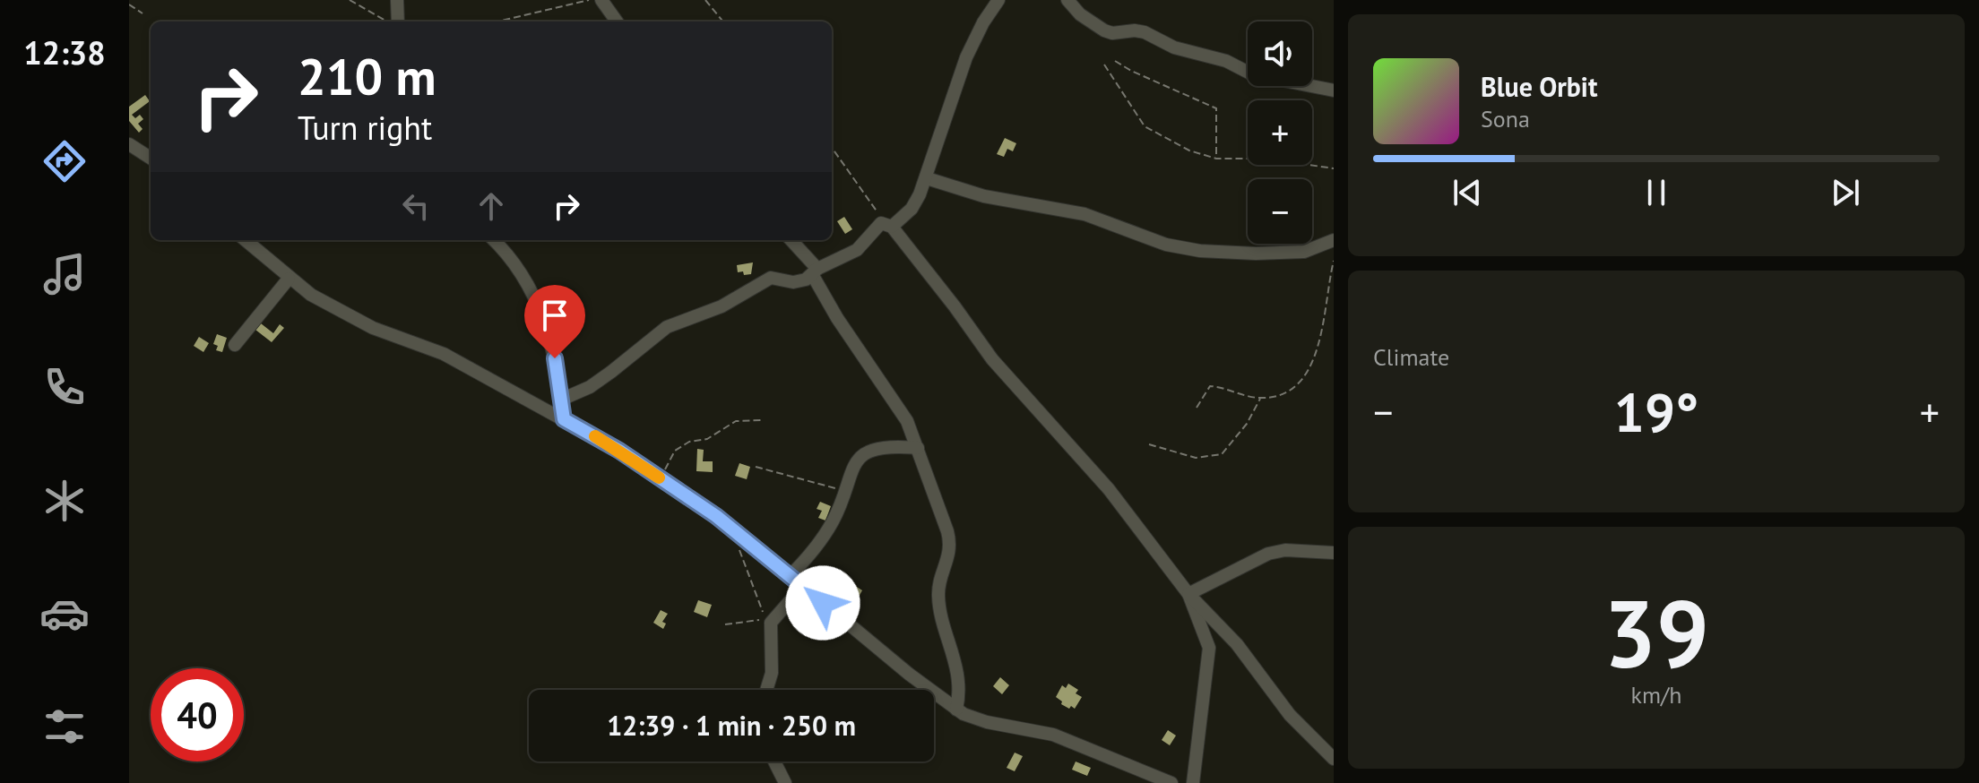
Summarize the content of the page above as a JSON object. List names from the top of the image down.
{
  "page": {
    "tabs": "12:38",
    "map_buttons": ["+", "−"],
    "turn": ["210 m", "Turn right"],
    "song": ["Blue Orbit", "Sona"],
    "tile": [
      "Climate",
      ["39", "km/h"]
    ],
    "heat": ["−", "19°", "+"],
    "limit": "40",
    "trip": "12:39 · 1 min · 250 m"
  }
}
